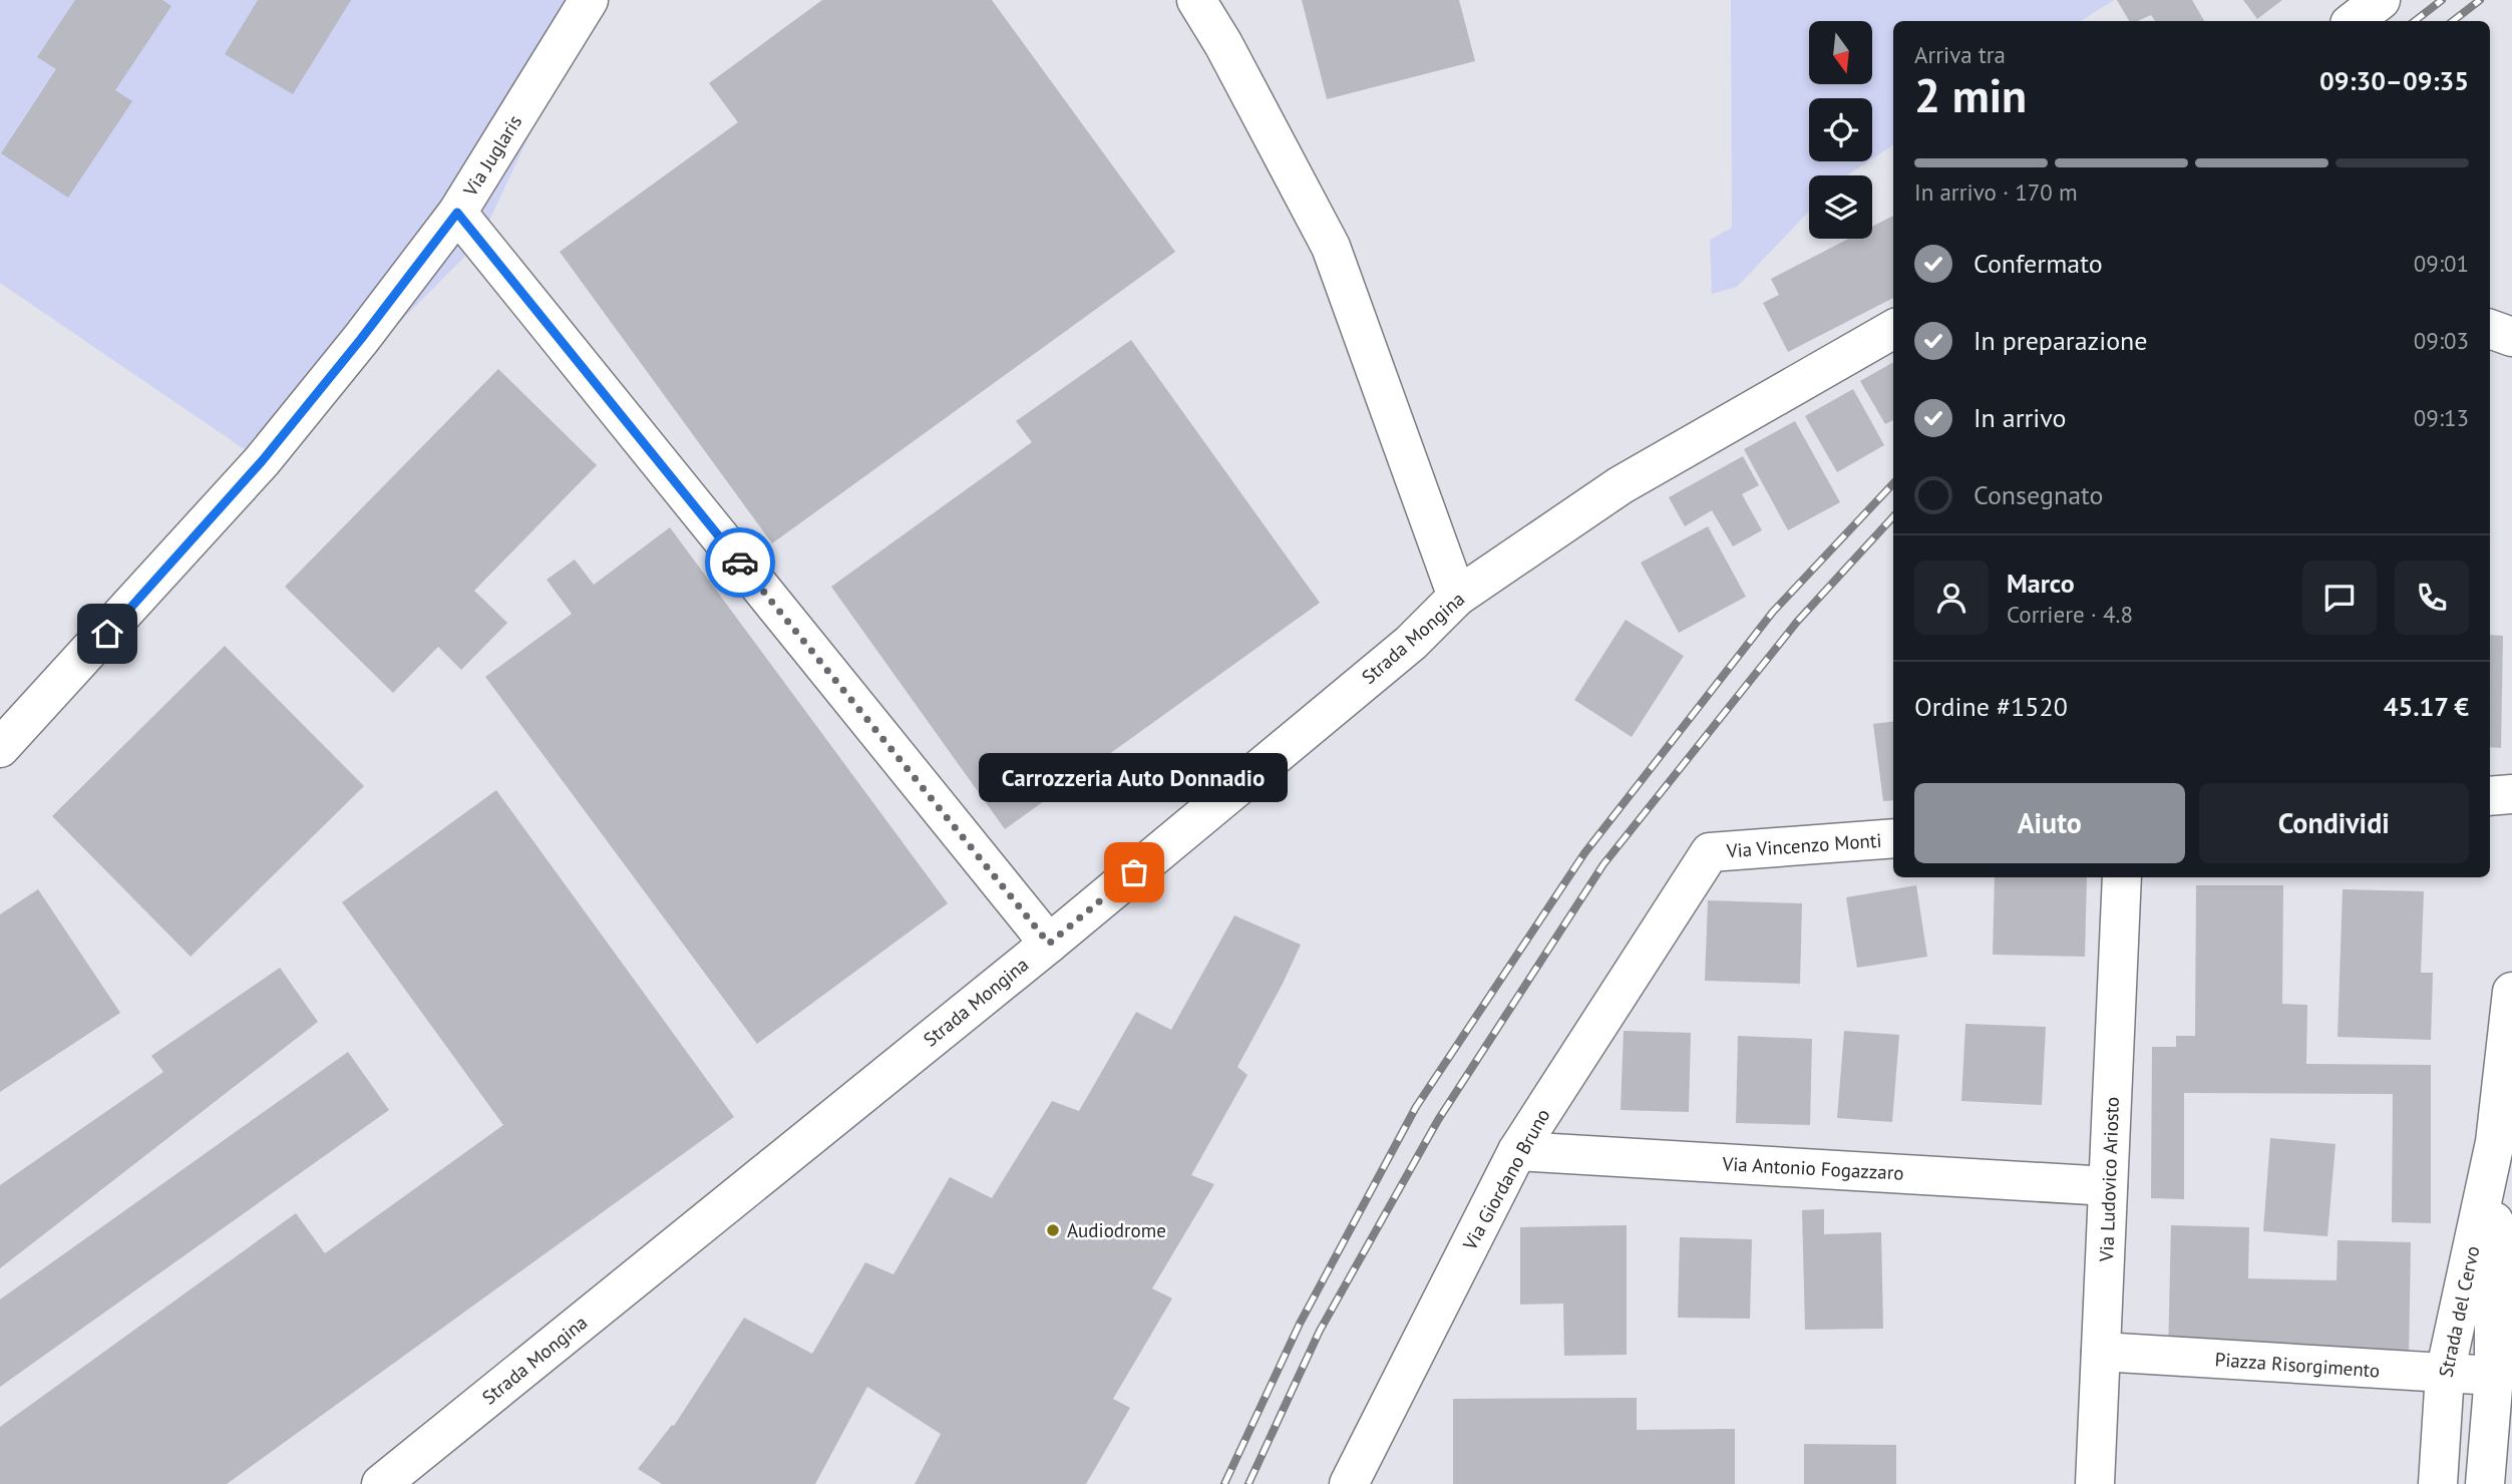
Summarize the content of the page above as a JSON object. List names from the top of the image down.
{
  "streets": {
    "street": [
      "Via Juglaris",
      "Strada Mongina",
      "Via Vincenzo Monti",
      "Via Antonio Fogazzaro",
      "Via Giordano Bruno",
      "Via Ludovico Ariosto",
      "Strada del Cervo",
      "Piazza Risorgimento"
    ]
  },
  "crossings": [
    ["Via Vincenzo Monti", "Via Giordano Bruno"],
    ["Via Antonio Fogazzaro", "Via Giordano Bruno"],
    ["Via Antonio Fogazzaro", "Via Ludovico Ariosto"],
    ["Via Ludovico Ariosto", "Piazza Risorgimento"],
    ["Strada del Cervo", "Piazza Risorgimento"]
  ],
  "places": ["Carrozzeria Auto Donnadio", "Audiodrome"],
  "north": "bottom",
  "page": {
    "heading": ["2 min", "Arriva tra", "09:30–09:35"],
    "panel": [
      "Marco",
      "Corriere · 4.8",
      "Ordine #1520",
      "45.17 €"
    ],
    "bar": "In arrivo · 170 m",
    "list": [
      ["Confermato", "09:01"],
      ["In preparazione", "09:03"],
      ["In arrivo", "09:13"],
      "Consegnato"
    ],
    "bubble": "Carrozzeria Auto Donnadio",
    "buttons": ["Aiuto", "Condividi"]
  }
}
